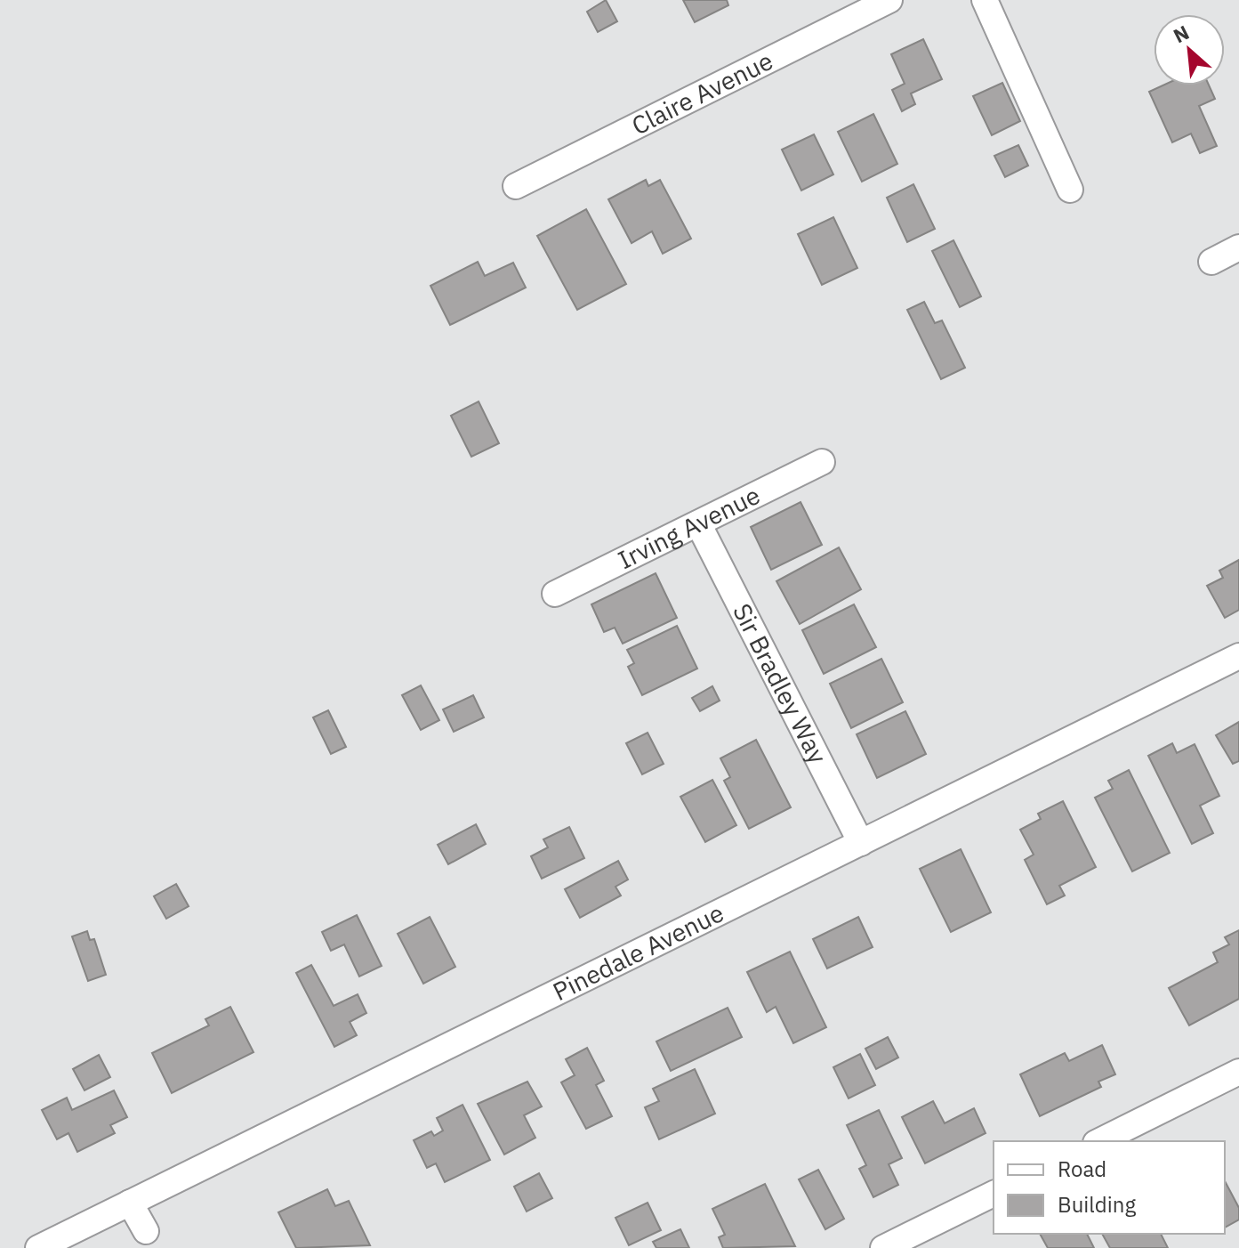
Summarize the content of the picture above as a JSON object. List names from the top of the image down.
{
  "streets": {
    "street": [
      "Claire Avenue",
      "Irving Avenue",
      "Sir Bradley Way",
      "Pinedale Avenue"
    ]
  },
  "crossings": [
    ["Irving Avenue", "Sir Bradley Way"],
    ["Sir Bradley Way", "Pinedale Avenue"]
  ],
  "legend": ["Road", "Building"],
  "north": "top left"
}
